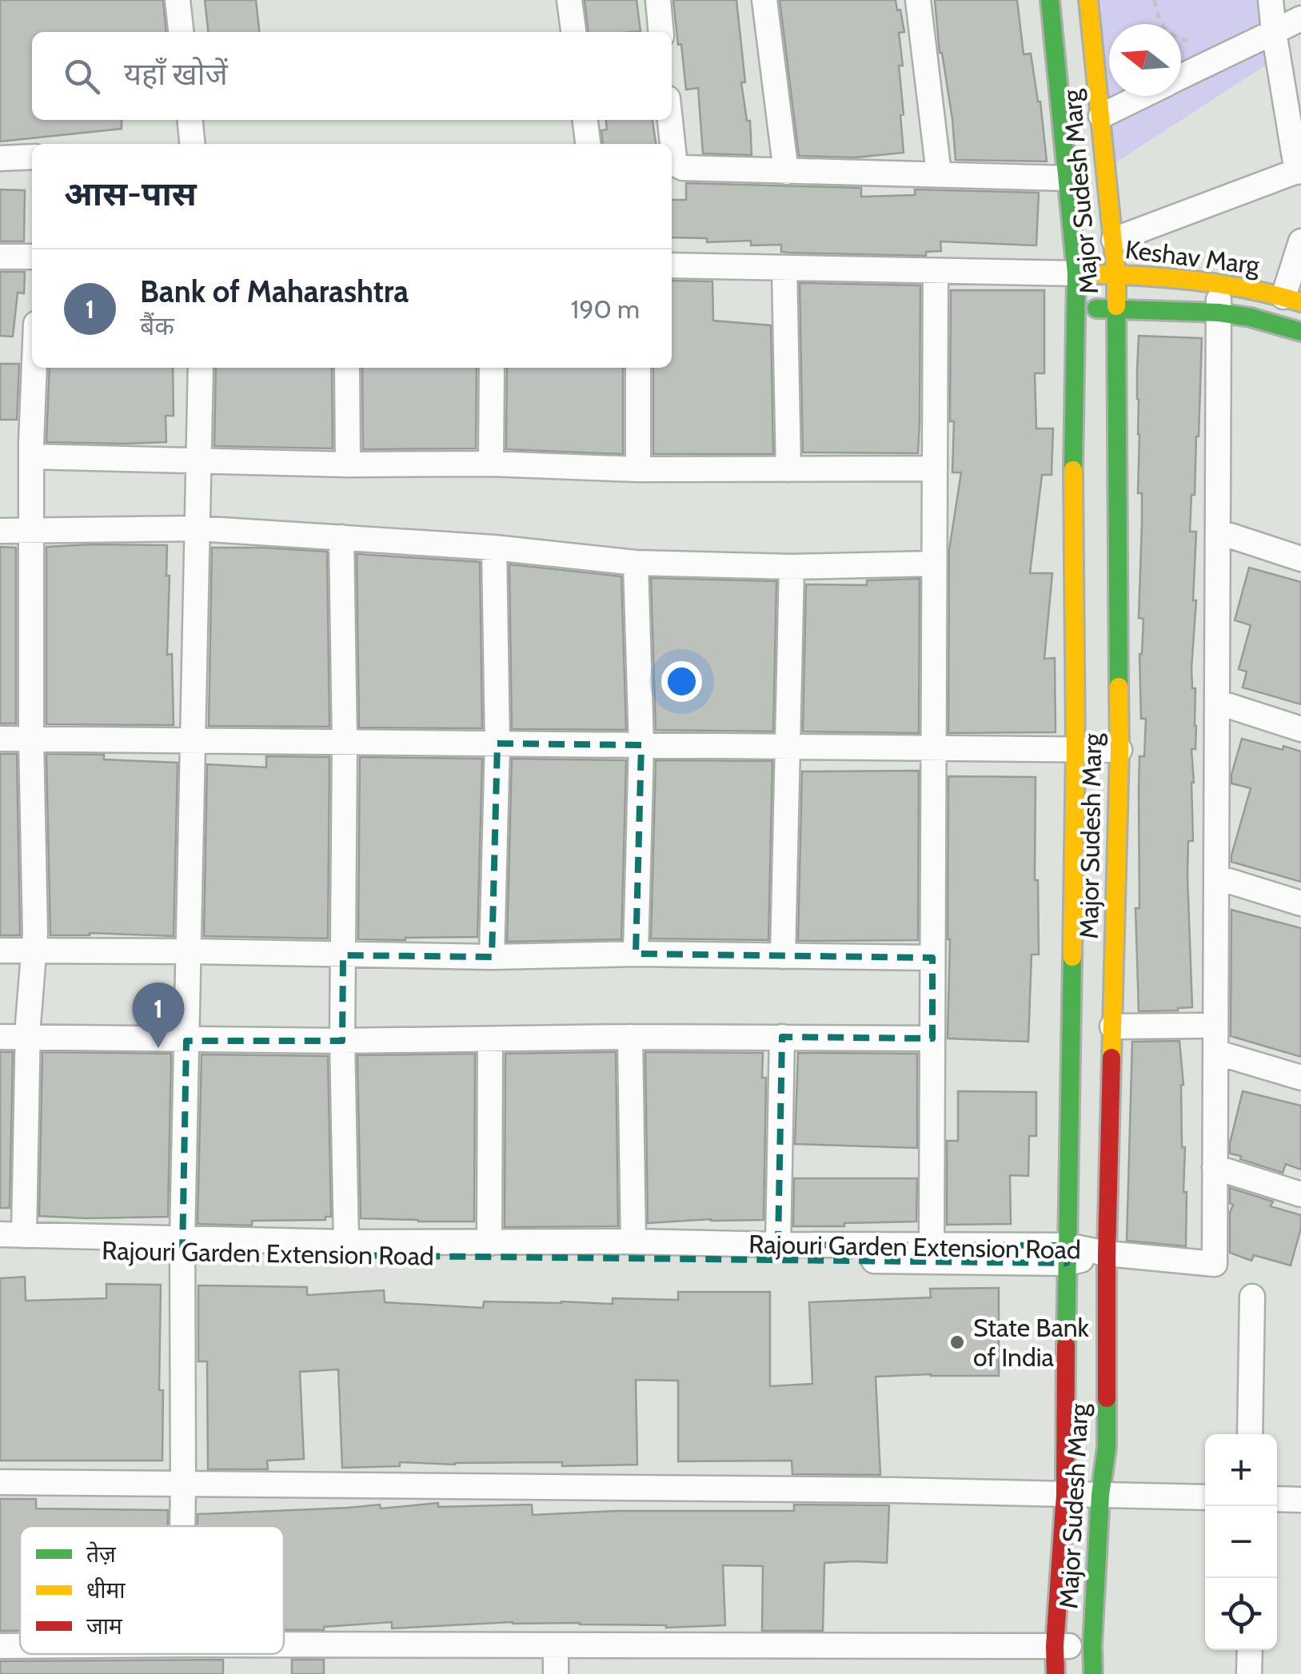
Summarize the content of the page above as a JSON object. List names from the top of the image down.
{
  "streets": {
    "street": ["Major Sudesh Marg", "Keshav Marg", "Rajouri Garden Extension Road"]
  },
  "crossings": [
    ["Major Sudesh Marg", "Keshav Marg"],
    ["Major Sudesh Marg", "Rajouri Garden Extension Road"]
  ],
  "places": ["State Bank of India"],
  "legend": ["तेज़", "धीमा", "जाम"],
  "north": "left",
  "page": {
    "search": "यहाँ खोजें",
    "heading": "आस-पास",
    "list": [
      {
        "mark": "1",
        "name": "Bank of Maharashtra",
        "note": "बैंक",
        "value": "190 m"
      }
    ],
    "pins": "1",
    "map_buttons": ["+", "−"]
  }
}
